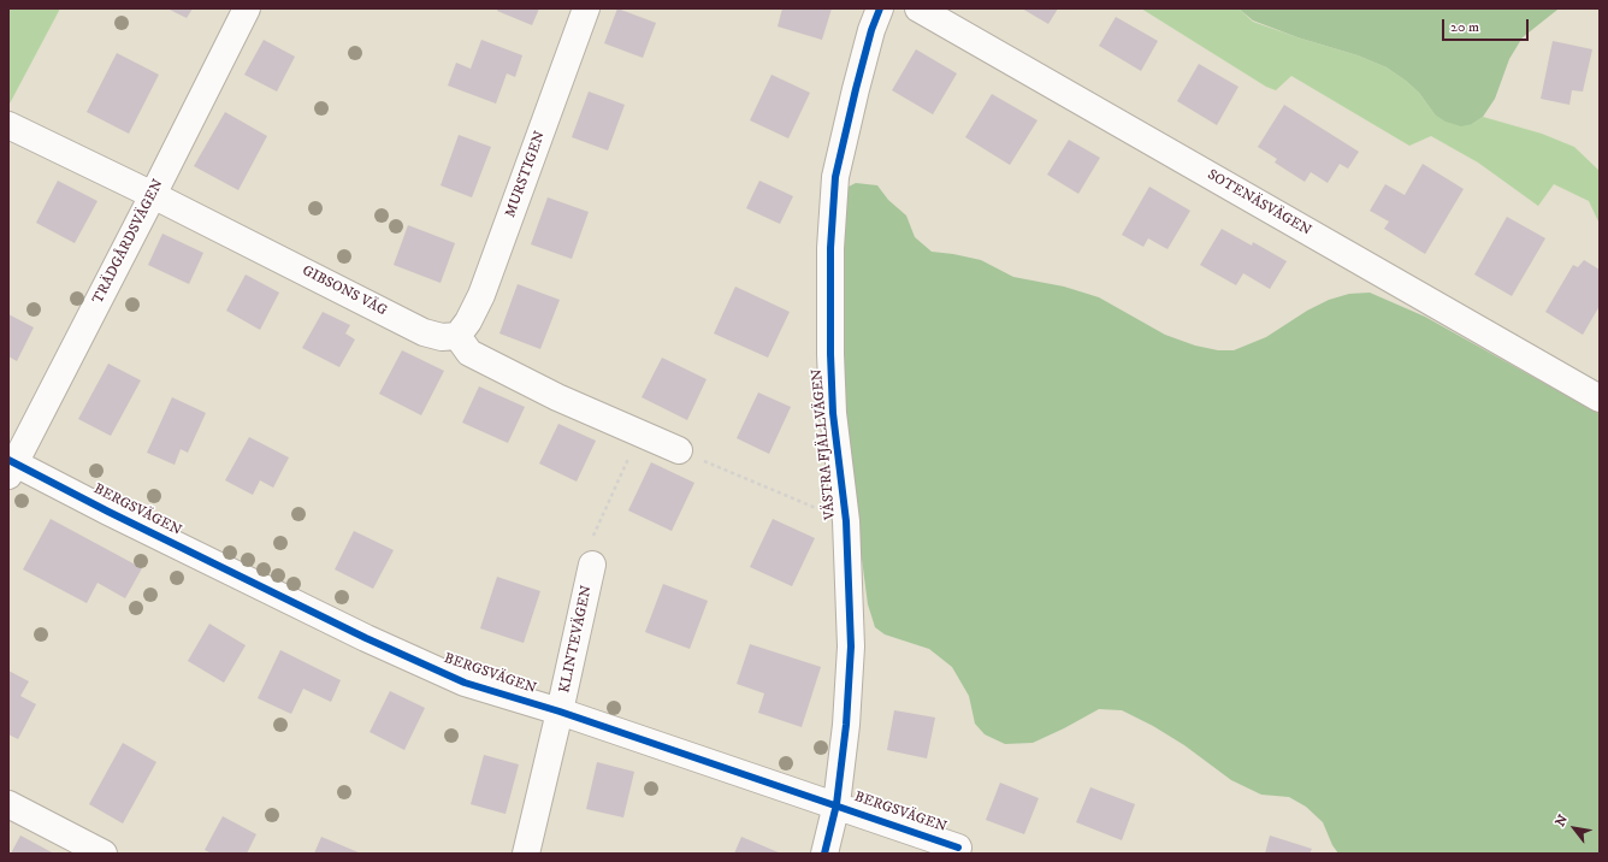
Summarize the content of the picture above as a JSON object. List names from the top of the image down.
{
  "streets": {
    "street": [
      "MURSTIGEN",
      "SOTENÄSVÄGEN",
      "TRÄDGÅRDSVÄGEN",
      "GIBSONS VÄG",
      "VÄSTRA FJÄLLVÄGEN",
      "BERGSVÄGEN",
      "KLINTEVÄGEN"
    ]
  },
  "crossings": [
    ["MURSTIGEN", "GIBSONS VÄG"],
    ["TRÄDGÅRDSVÄGEN", "GIBSONS VÄG"],
    ["TRÄDGÅRDSVÄGEN", "BERGSVÄGEN"],
    ["VÄSTRA FJÄLLVÄGEN", "BERGSVÄGEN"],
    ["BERGSVÄGEN", "KLINTEVÄGEN"]
  ],
  "scale_bar": "20 m",
  "north": "top left"
}
